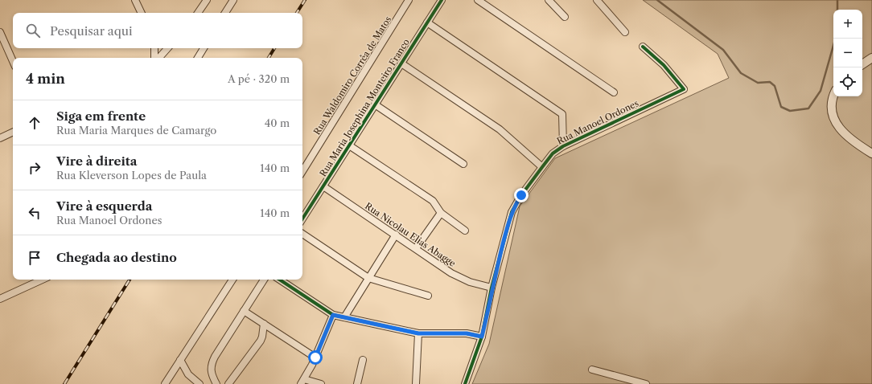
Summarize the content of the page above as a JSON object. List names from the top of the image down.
{
  "streets": {
    "street": [
      "Rua Waldomiro Corrêa de Matos",
      "Rua Maria Josephina Monteiro Franco",
      "Rua Manoel Ordones",
      "Rua Nicolau Elias Abagge"
    ]
  },
  "crossings": [
    ["Rua Maria Josephina Monteiro Franco", "Rua Nicolau Elias Abagge"],
    ["Rua Manoel Ordones", "Rua Nicolau Elias Abagge"]
  ],
  "page": {
    "map_buttons": ["+", "−"],
    "search": "Pesquisar aqui",
    "heading": ["4 min", "A pé · 320 m"],
    "list": [
      ["Siga em frente", "Rua Maria Marques de Camargo", "40 m"],
      ["Vire à direita", "Rua Kleverson Lopes de Paula", "140 m"],
      ["Vire à esquerda", "Rua Manoel Ordones", "140 m"],
      "Chegada ao destino"
    ]
  }
}
